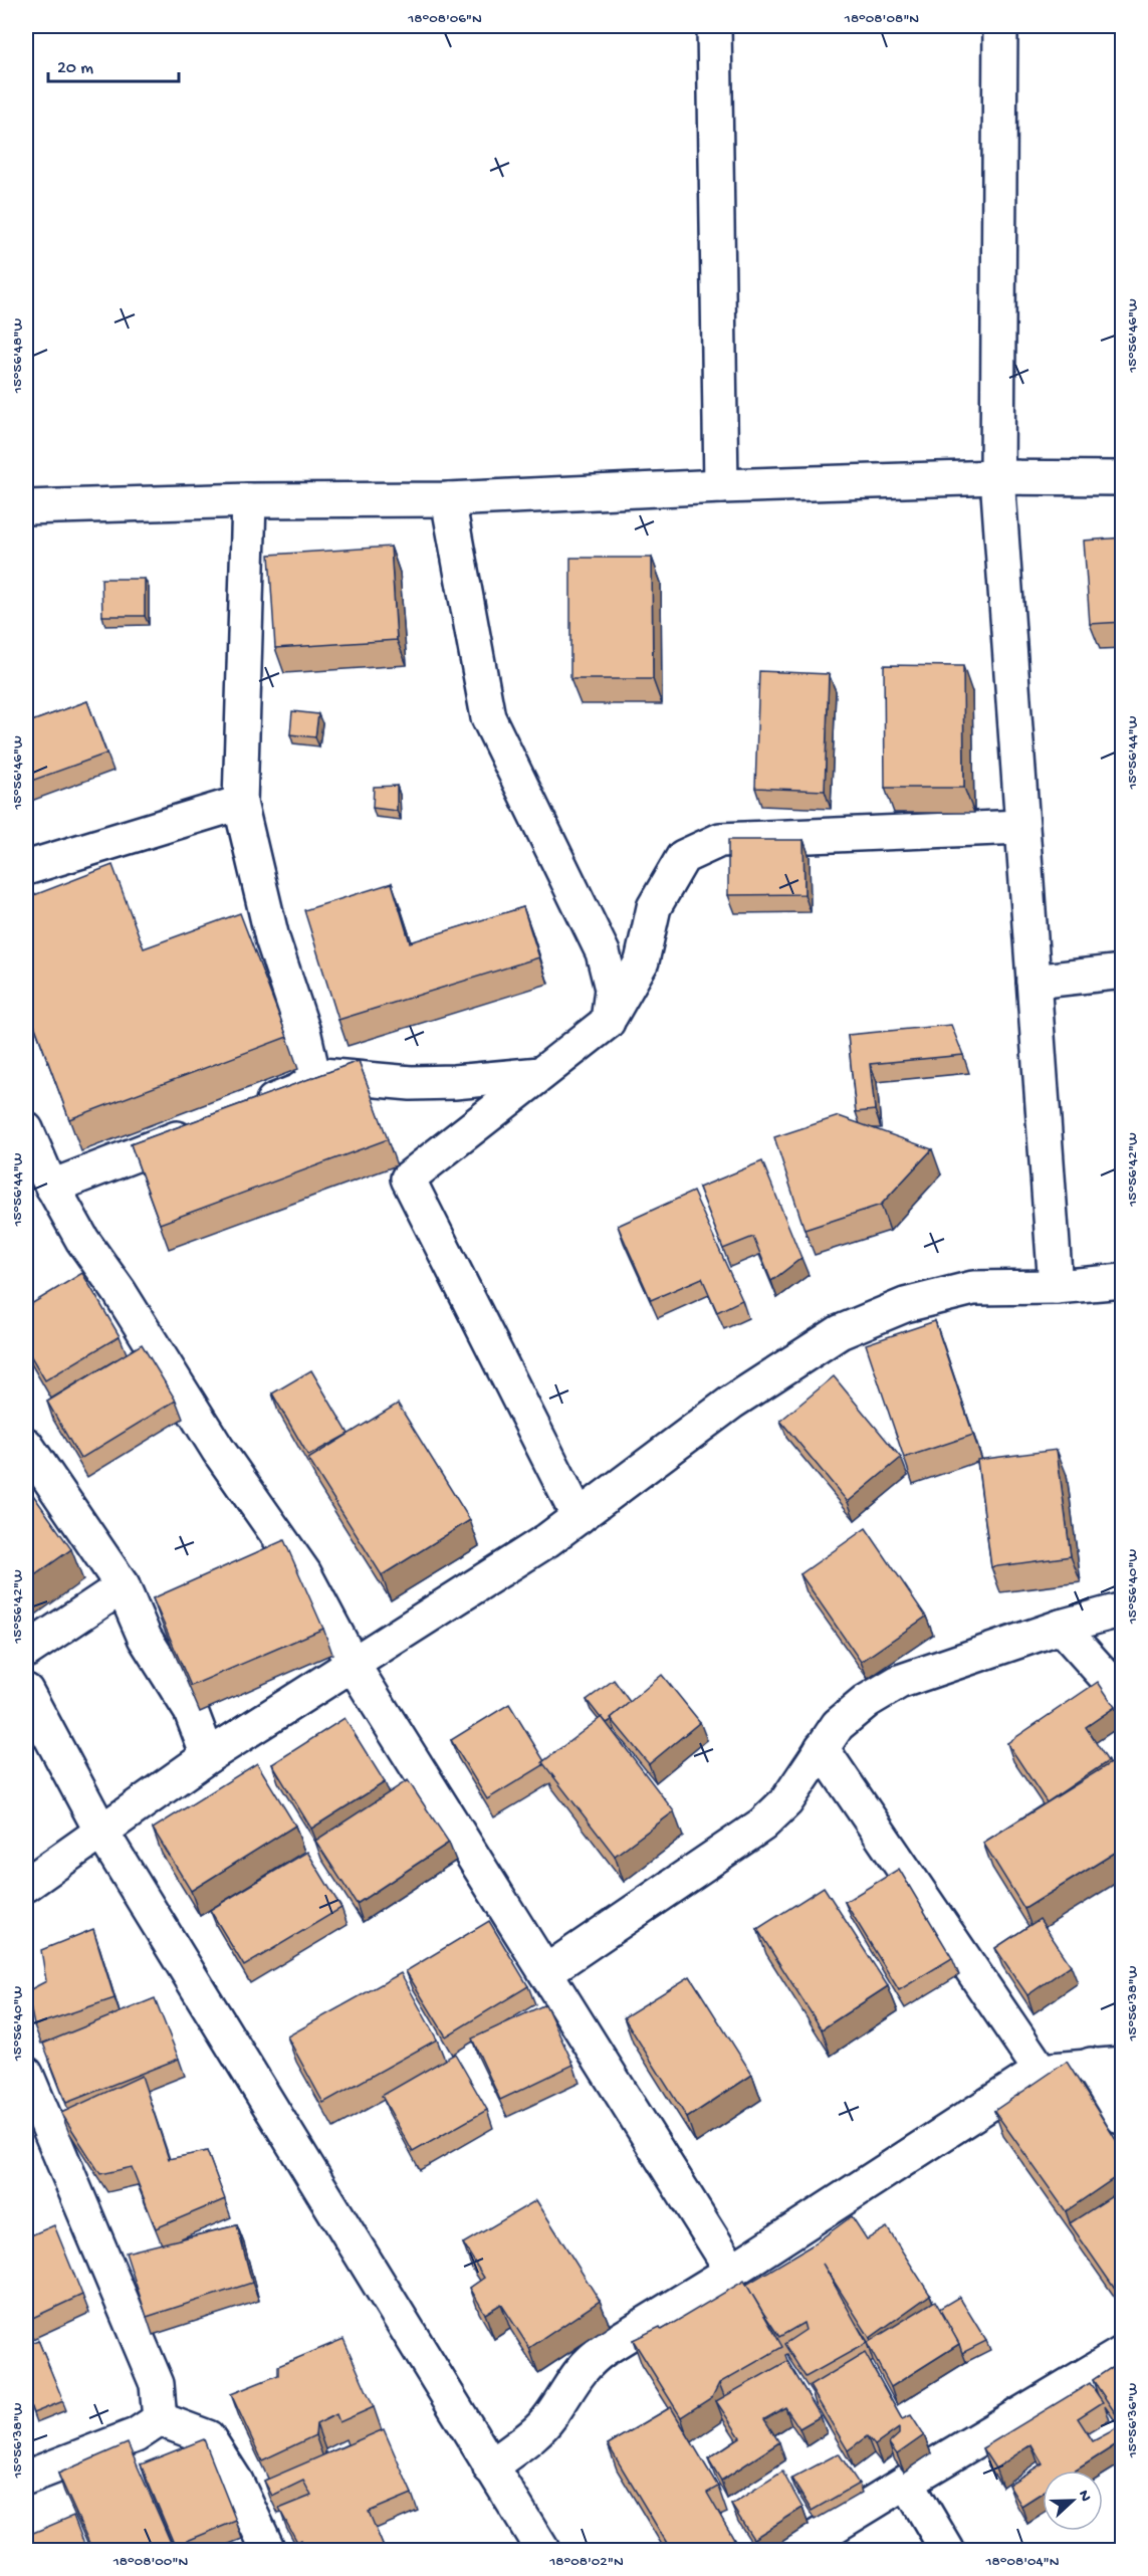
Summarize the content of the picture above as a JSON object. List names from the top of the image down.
{
  "scale_bar": "20 m",
  "north": "right",
  "coordinates": [
    "18°08'06\"N",
    "18°08'08\"N",
    "15°56'46\"W",
    "15°56'48\"W",
    "15°56'44\"W",
    "15°56'42\"W",
    "15°56'40\"W",
    "15°56'38\"W",
    "15°56'36\"W",
    "18°08'00\"N",
    "18°08'02\"N",
    "18°08'04\"N"
  ]
}
